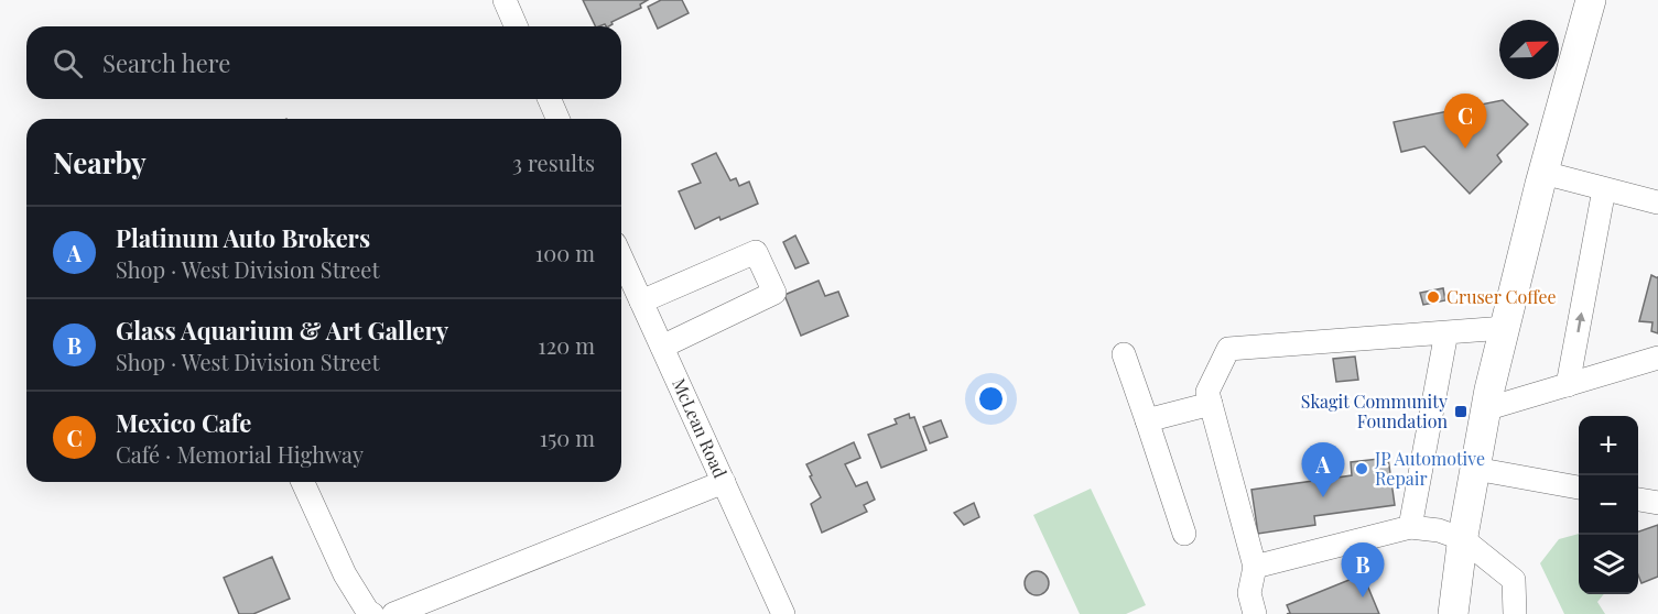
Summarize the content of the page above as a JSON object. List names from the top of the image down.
{
  "streets": {
    "street": ["McLean Road"]
  },
  "places": {
    "other": ["Cruser Coffee", "JP Automotive Repair"],
    "transit": ["Skagit Community Foundation"]
  },
  "north": "top right",
  "page": {
    "search": "Search here",
    "pins": ["C", "A", "B"],
    "heading": ["Nearby", "3 results"],
    "list": [
      {
        "mark": "A",
        "name": "Platinum Auto Brokers",
        "note": "Shop · West Division Street",
        "value": "100 m"
      },
      {
        "mark": "B",
        "name": "Glass Aquarium & Art Gallery",
        "note": "Shop · West Division Street",
        "value": "120 m"
      },
      {
        "mark": "C",
        "name": "Mexico Cafe",
        "note": "Café · Memorial Highway",
        "value": "150 m"
      }
    ],
    "map_buttons": ["+", "−"]
  }
}
